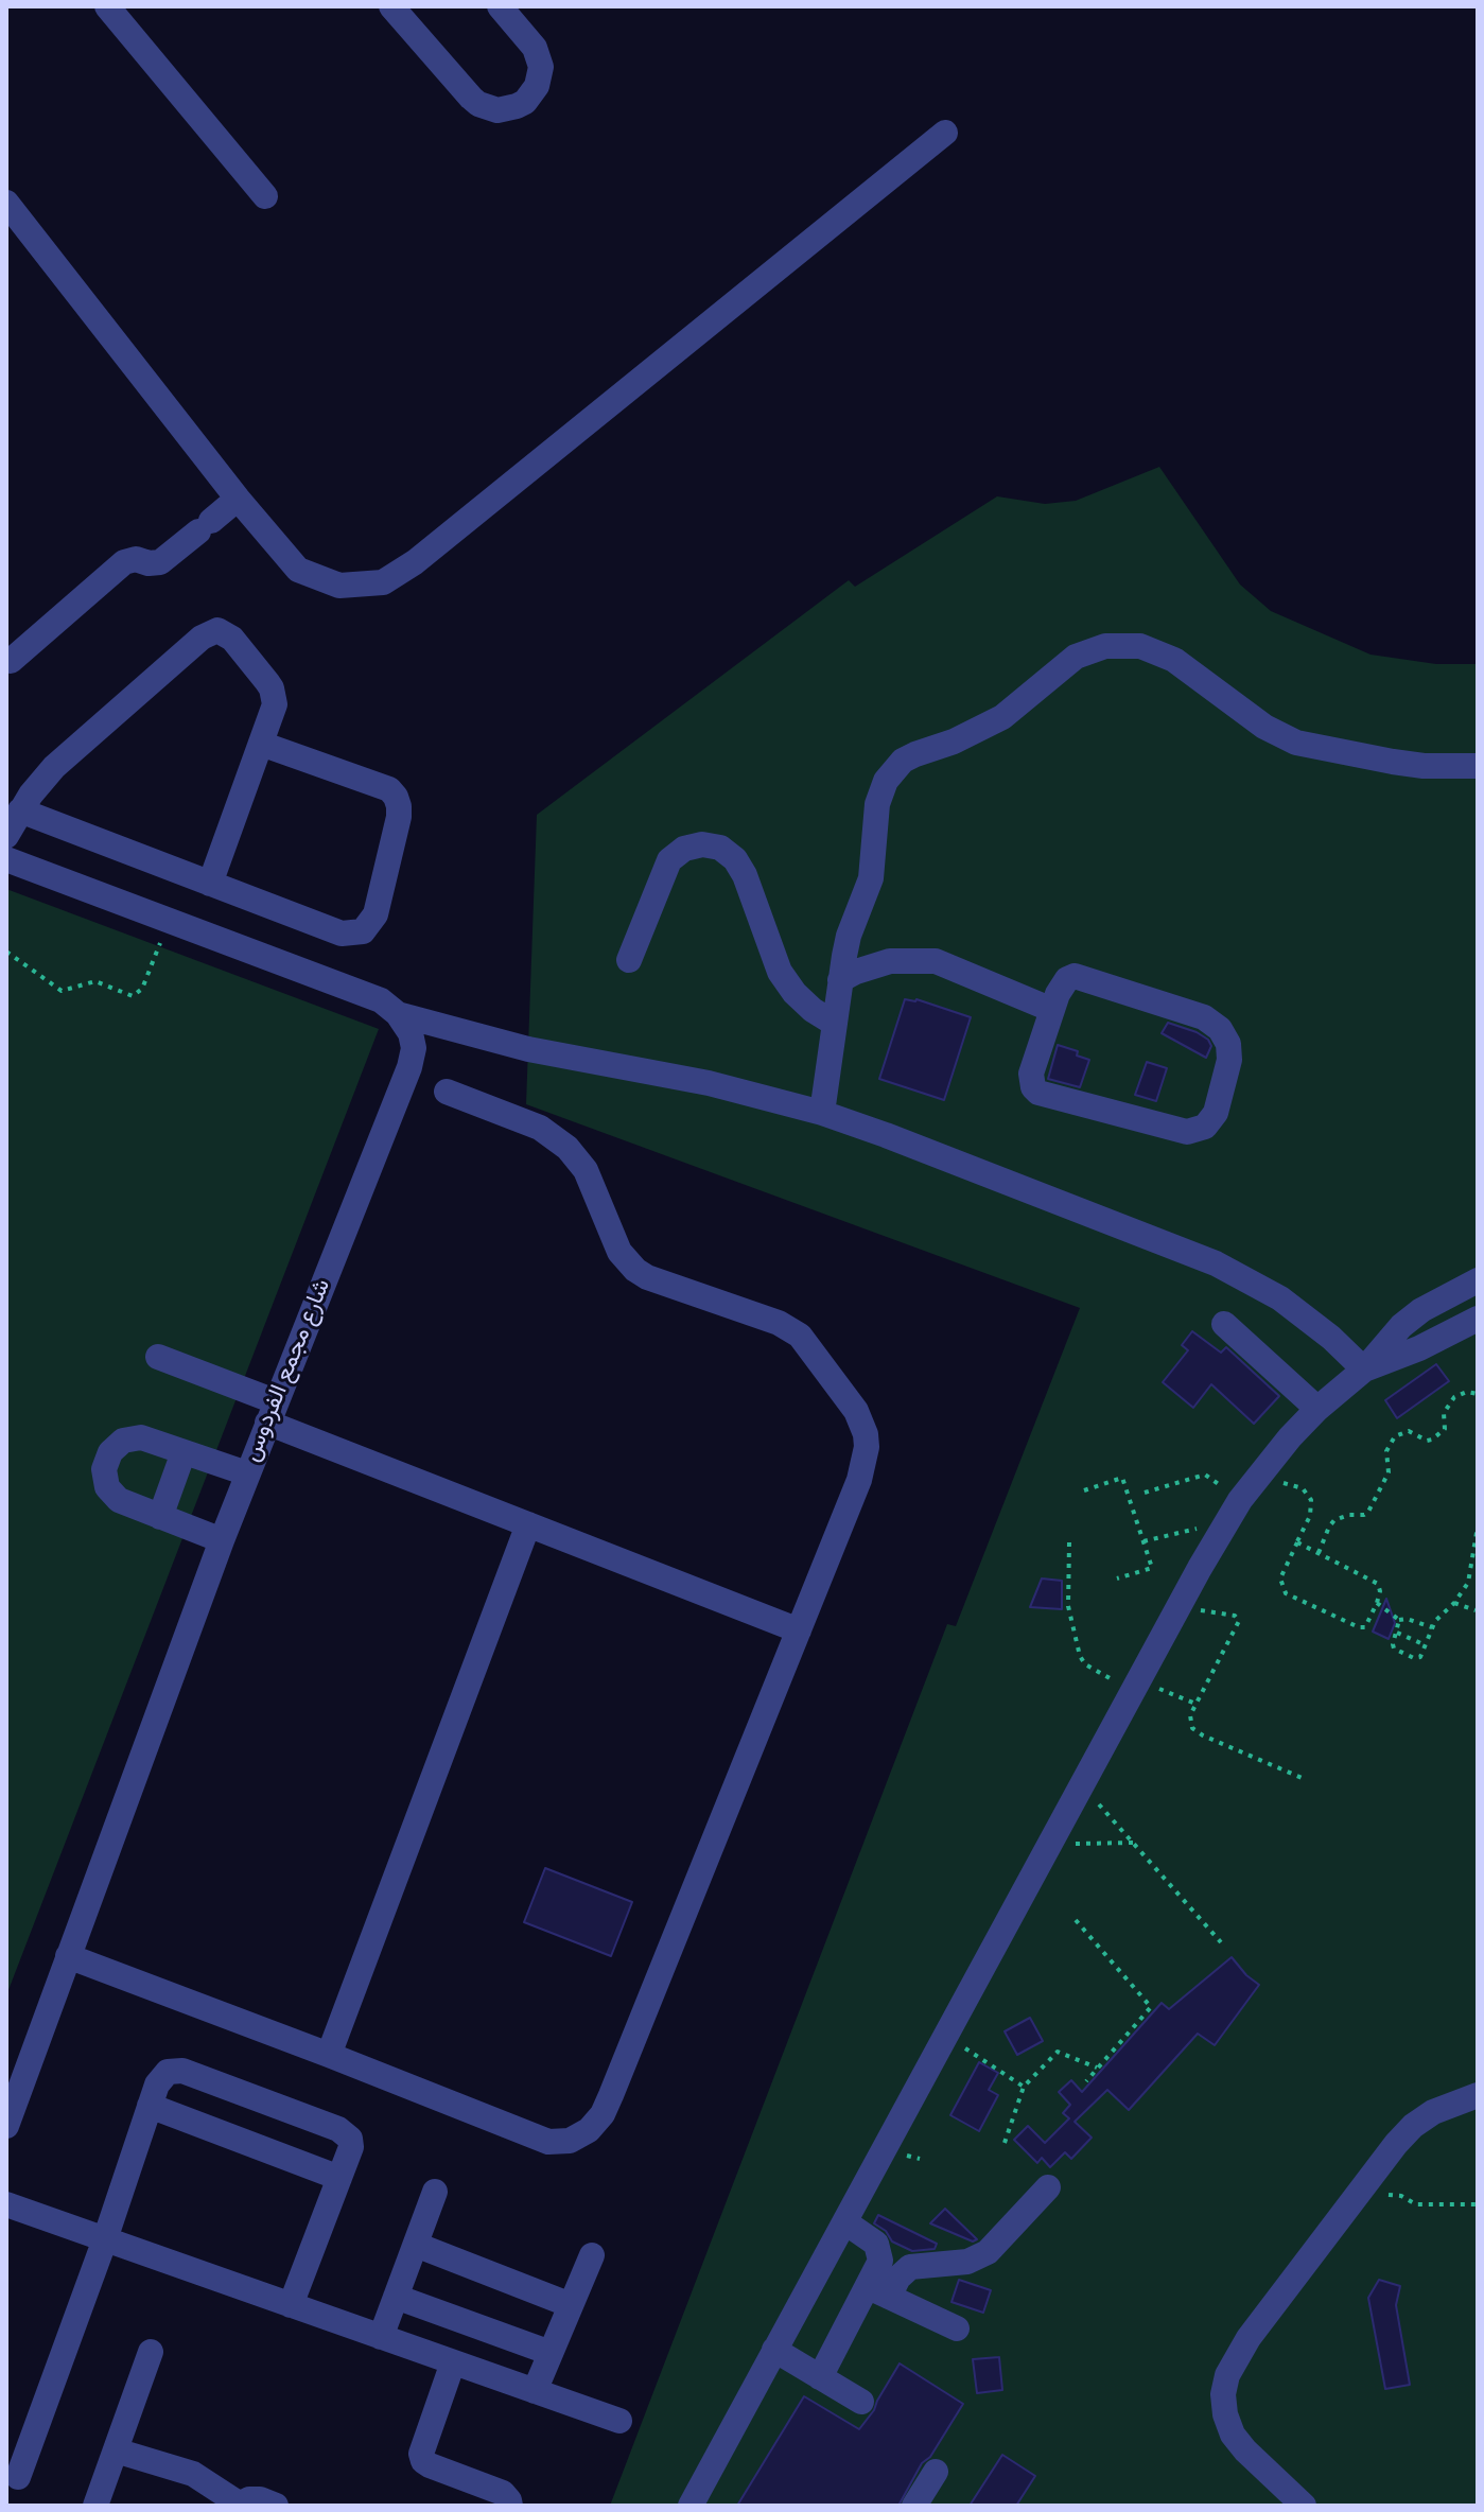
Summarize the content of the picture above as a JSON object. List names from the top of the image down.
{
  "streets": {
    "street": ["شارع مجمع الفردوس"]
  }
}
